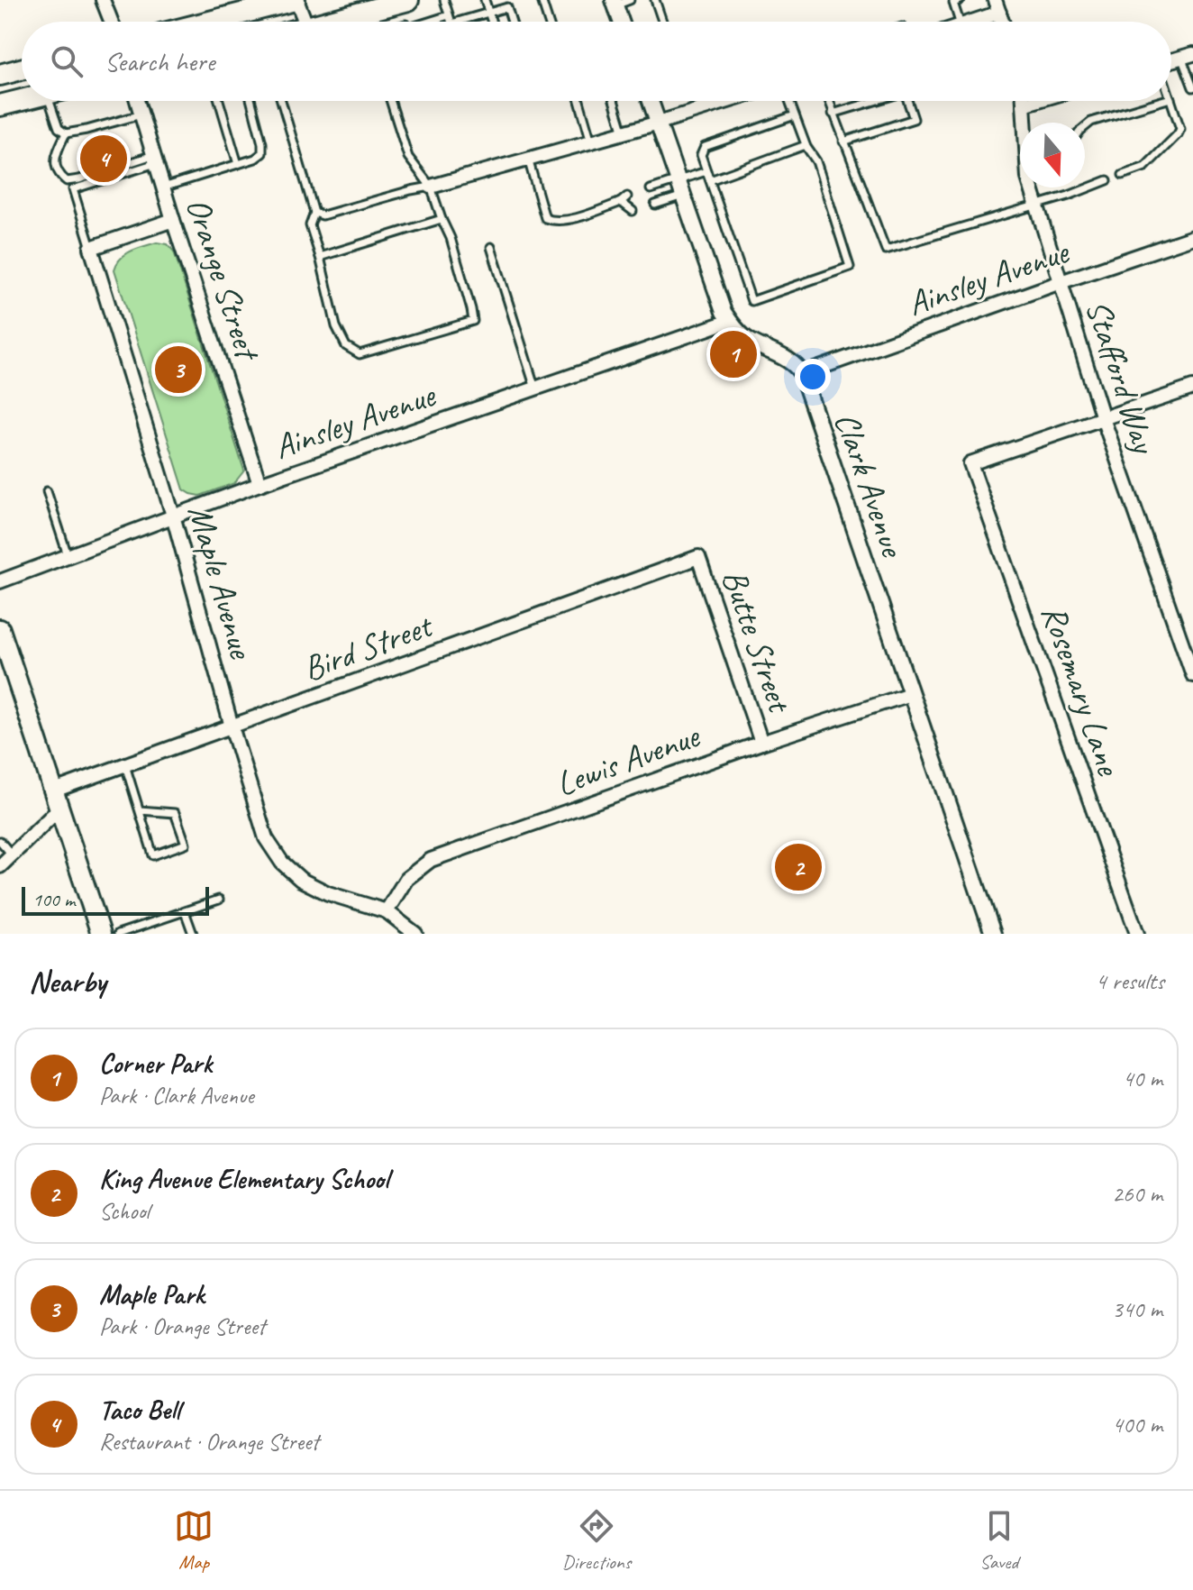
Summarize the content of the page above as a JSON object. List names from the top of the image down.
{
  "streets": {
    "street": [
      "Orange Street",
      "Ainsley Avenue",
      "Stafford Way",
      "Clark Avenue",
      "Maple Avenue",
      "Butte Street",
      "Bird Street",
      "Rosemary Lane",
      "Lewis Avenue"
    ]
  },
  "crossings": [
    ["Orange Street", "Ainsley Avenue"],
    ["Ainsley Avenue", "Stafford Way"],
    ["Ainsley Avenue", "Clark Avenue"],
    ["Ainsley Avenue", "Maple Avenue"],
    ["Stafford Way", "Rosemary Lane"],
    ["Clark Avenue", "Lewis Avenue"],
    ["Maple Avenue", "Bird Street"],
    ["Maple Avenue", "Lewis Avenue"],
    ["Butte Street", "Bird Street"],
    ["Butte Street", "Lewis Avenue"]
  ],
  "scale_bar": "100 m",
  "north": "bottom",
  "page": {
    "search": "Search here",
    "pins": [
      "4",
      "1",
      "3",
      "2"
    ],
    "scale": "100 m",
    "heading": ["Nearby", "4 results"],
    "list": [
      {
        "mark": "1",
        "name": "Corner Park",
        "note": "Park · Clark Avenue",
        "value": "40 m"
      },
      {
        "mark": "2",
        "name": "King Avenue Elementary School",
        "note": "School",
        "value": "260 m"
      },
      {
        "mark": "3",
        "name": "Maple Park",
        "note": "Park · Orange Street",
        "value": "340 m"
      },
      {
        "mark": "4",
        "name": "Taco Bell",
        "note": "Restaurant · Orange Street",
        "value": "400 m"
      }
    ],
    "nav": ["Map", "Directions", "Saved"]
  }
}
